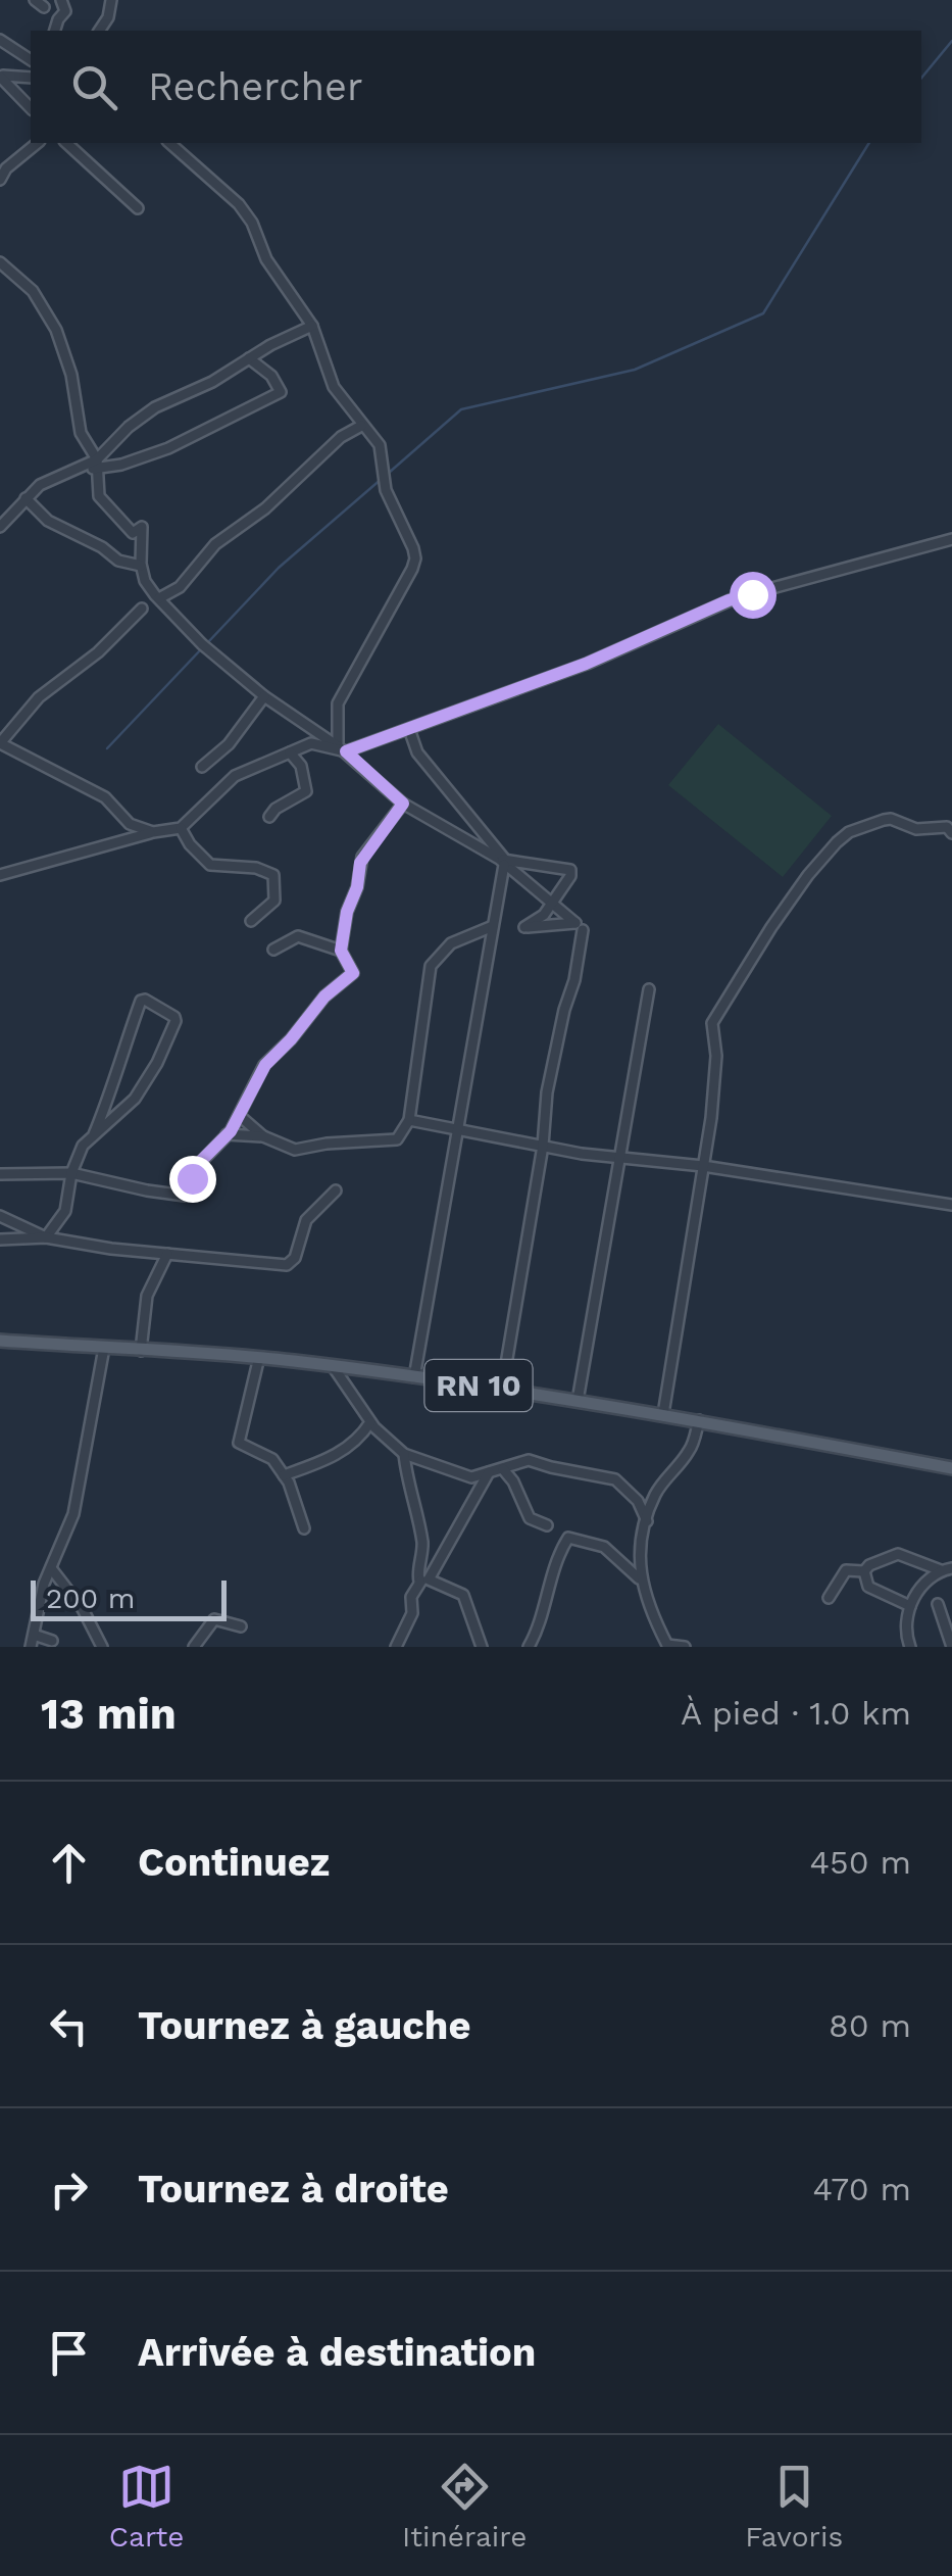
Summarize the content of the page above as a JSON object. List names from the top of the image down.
{
  "streets": {
    "main road": ["RN 10"]
  },
  "scale_bar": "200 m",
  "page": {
    "search": "Rechercher",
    "scale": "200 m",
    "heading": ["13 min", "À pied · 1.0 km"],
    "list": [
      ["Continuez", "450 m"],
      ["Tournez à gauche", "80 m"],
      ["Tournez à droite", "470 m"],
      "Arrivée à destination"
    ],
    "nav": ["Carte", "Itinéraire", "Favoris"]
  }
}
